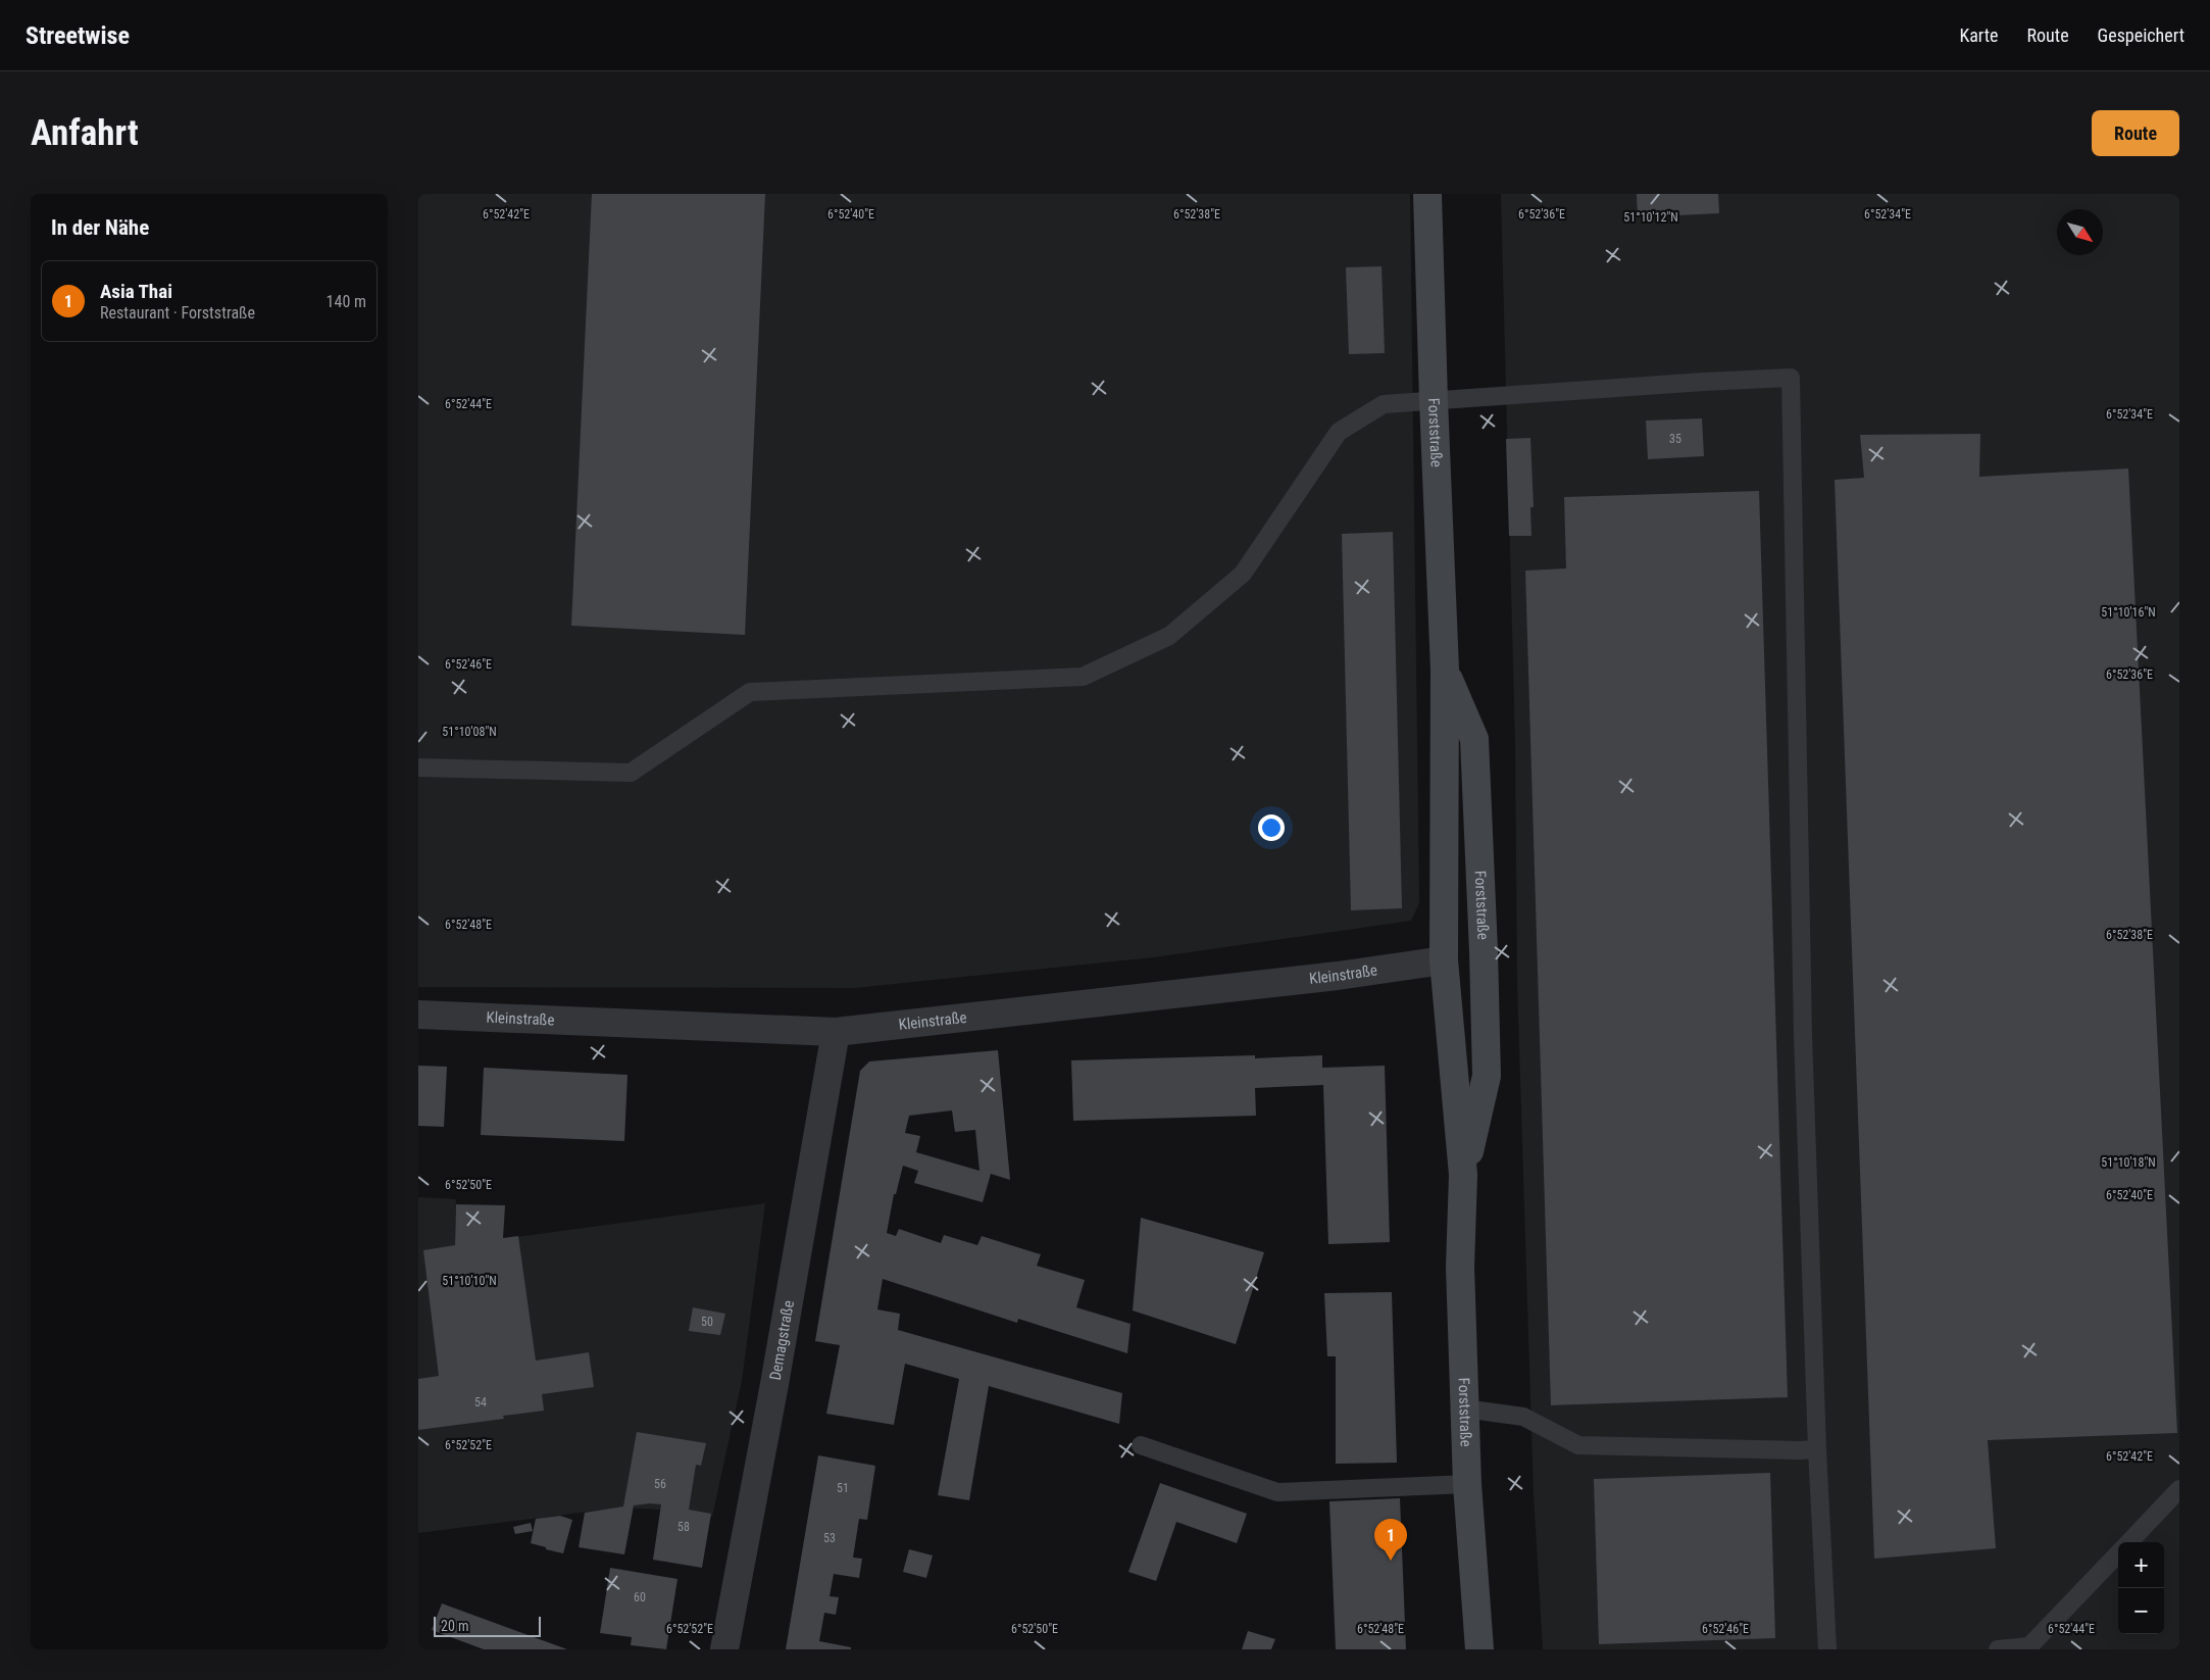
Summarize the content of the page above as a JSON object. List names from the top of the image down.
{
  "streets": {
    "main road": ["Forststraße"],
    "street": ["Kleinstraße", "Demagstraße"]
  },
  "crossings": [
    ["Forststraße", "Kleinstraße"],
    ["Kleinstraße", "Demagstraße"]
  ],
  "house_numbers": [
    "35",
    "50",
    "54",
    "56",
    "51",
    "58",
    "53",
    "60"
  ],
  "scale_bar": "20 m",
  "north": "bottom right",
  "page": {
    "header": "Streetwise",
    "nav": ["Karte", "Route", "Gespeichert"],
    "buttons": "Route",
    "title": "Anfahrt",
    "heading": "In der Nähe",
    "list": [
      {
        "mark": "1",
        "name": "Asia Thai",
        "note": "Restaurant · Forststraße",
        "value": "140 m"
      }
    ],
    "pins": "1",
    "map_buttons": ["+", "−"],
    "scale": "20 m"
  },
  "coordinates": [
    "6°52'42\"E",
    "6°52'36\"E",
    "6°52'40\"E",
    "6°52'38\"E",
    "6°52'34\"E",
    "51°10'12\"N",
    "6°52'44\"E",
    "51°10'16\"N",
    "6°52'46\"E",
    "51°10'08\"N",
    "6°52'48\"E",
    "51°10'18\"N",
    "6°52'50\"E",
    "51°10'10\"N",
    "6°52'52\"E"
  ]
}
